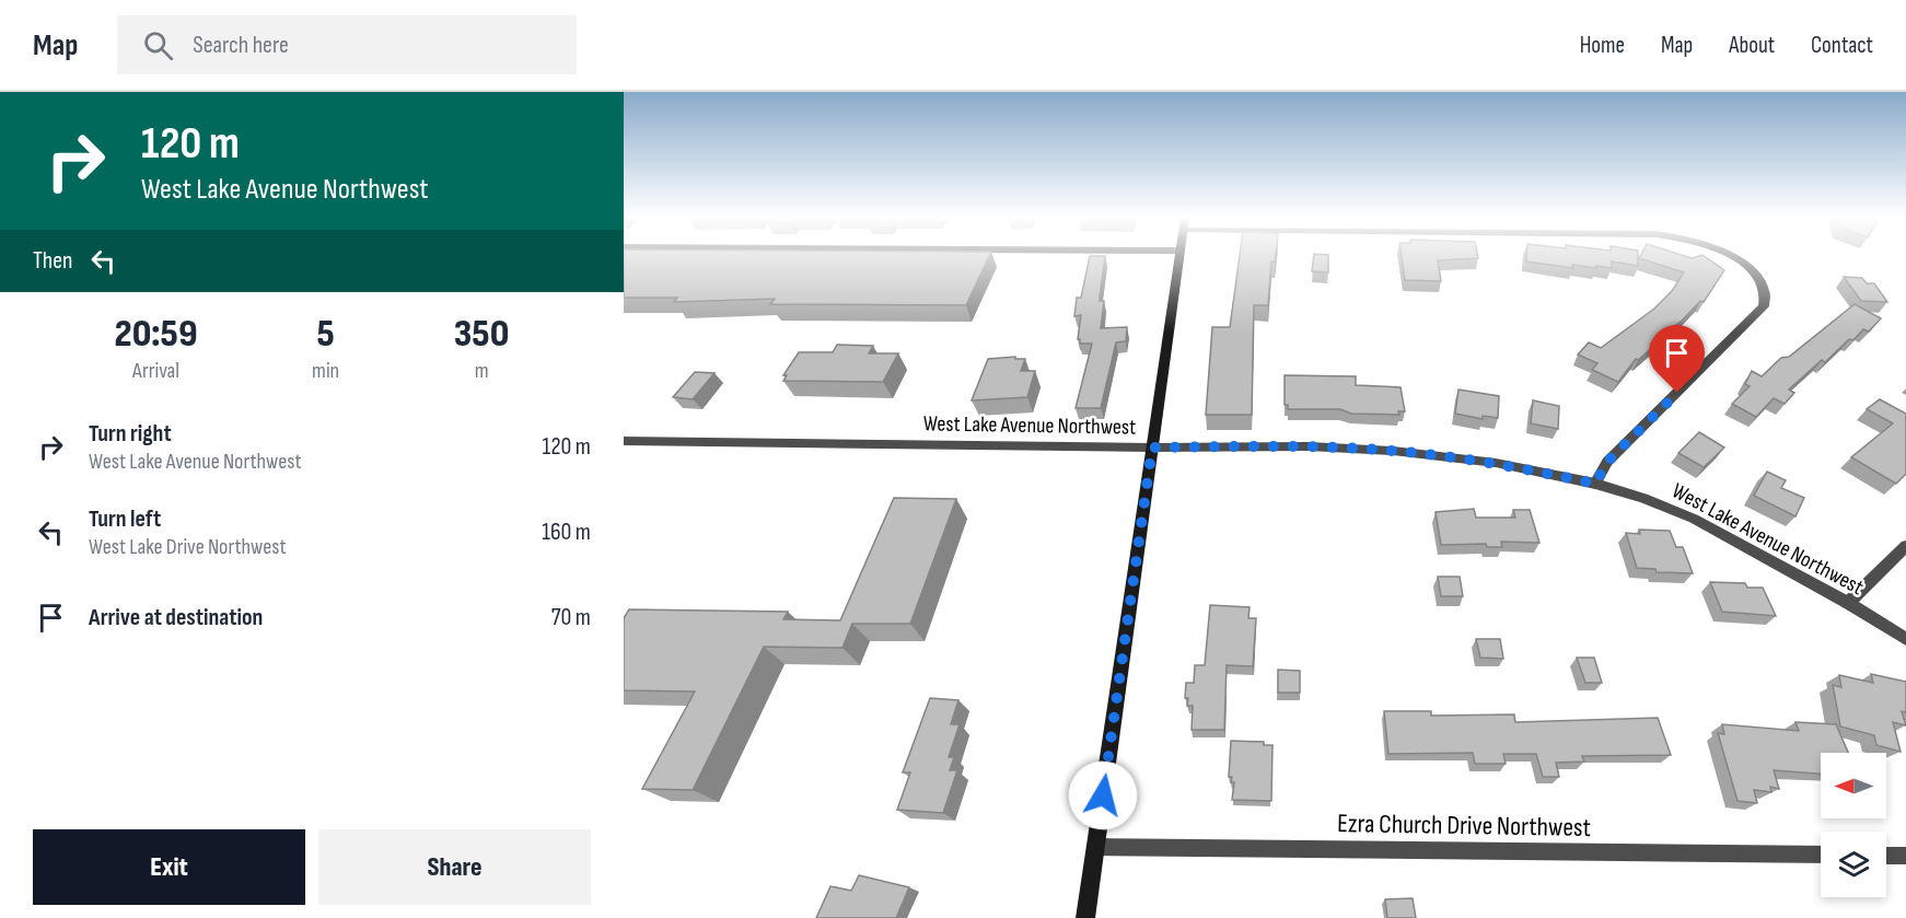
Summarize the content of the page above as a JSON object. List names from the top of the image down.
{
  "streets": {
    "street": ["West Lake Avenue Northwest", "Ezra Church Drive Northwest"]
  },
  "north": "left",
  "page": {
    "header": "Map",
    "search": "Search here",
    "nav": [
      "Home",
      "Map",
      "About",
      "Contact"
    ],
    "turn": ["120 m", "West Lake Avenue Northwest"],
    "then": "Then",
    "eta": [
      "20:59",
      "Arrival",
      "5",
      "min",
      "350",
      "m"
    ],
    "list": [
      {
        "name": "Turn right",
        "note": "West Lake Avenue Northwest",
        "value": "120 m"
      },
      {
        "name": "Turn left",
        "note": "West Lake Drive Northwest",
        "value": "160 m"
      },
      {
        "name": "Arrive at destination",
        "value": "70 m"
      }
    ],
    "buttons": ["Exit", "Share"]
  }
}
